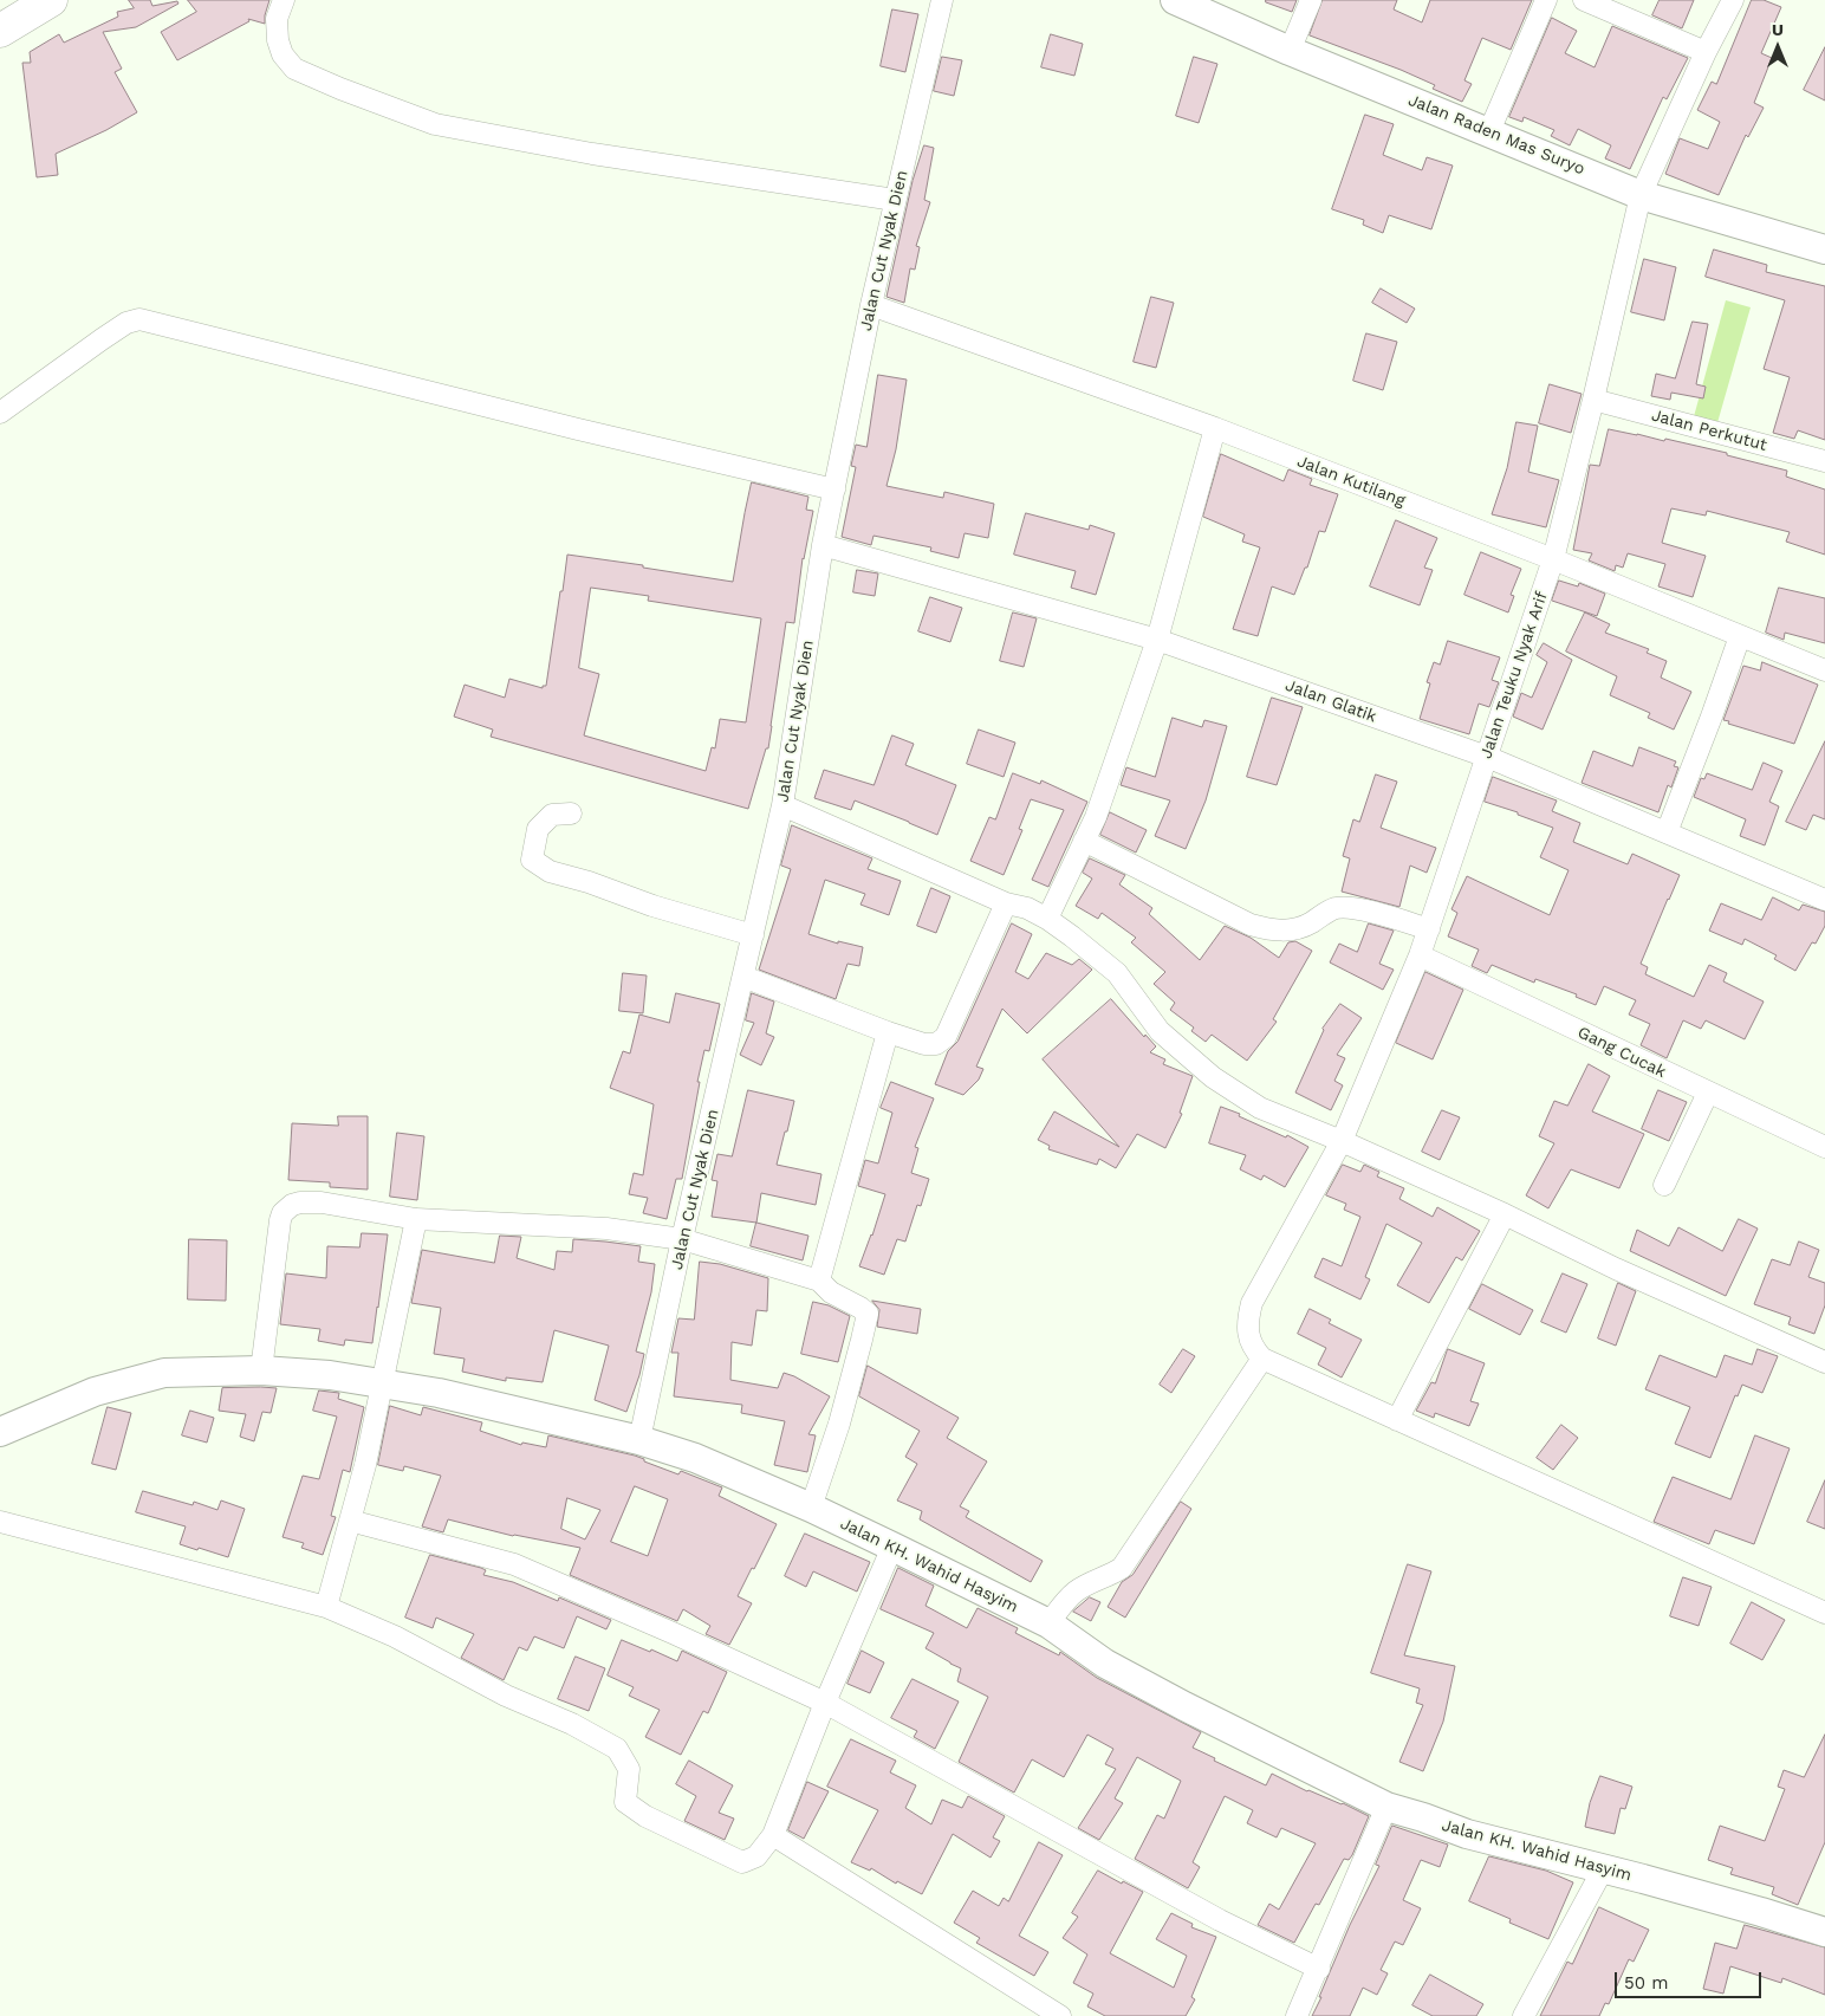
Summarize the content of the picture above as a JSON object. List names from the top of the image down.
{
  "streets": {
    "street": [
      "Jalan Raden Mas Suryo",
      "Jalan Cut Nyak Dien",
      "Jalan Perkutut",
      "Jalan Kutilang",
      "Jalan Teuku Nyak Arif",
      "Jalan Glatik",
      "Gang Cucak",
      "Jalan KH. Wahid Hasyim"
    ]
  },
  "crossings": [
    ["Jalan Raden Mas Suryo", "Jalan Teuku Nyak Arif"],
    ["Jalan Cut Nyak Dien", "Jalan Kutilang"],
    ["Jalan Cut Nyak Dien", "Jalan Glatik"],
    ["Jalan Cut Nyak Dien", "Jalan KH. Wahid Hasyim"],
    ["Jalan Perkutut", "Jalan Teuku Nyak Arif"],
    ["Jalan Kutilang", "Jalan Teuku Nyak Arif"],
    ["Jalan Teuku Nyak Arif", "Jalan Glatik"],
    ["Jalan Teuku Nyak Arif", "Gang Cucak"]
  ],
  "scale_bar": "50 m",
  "north": "top"
}
